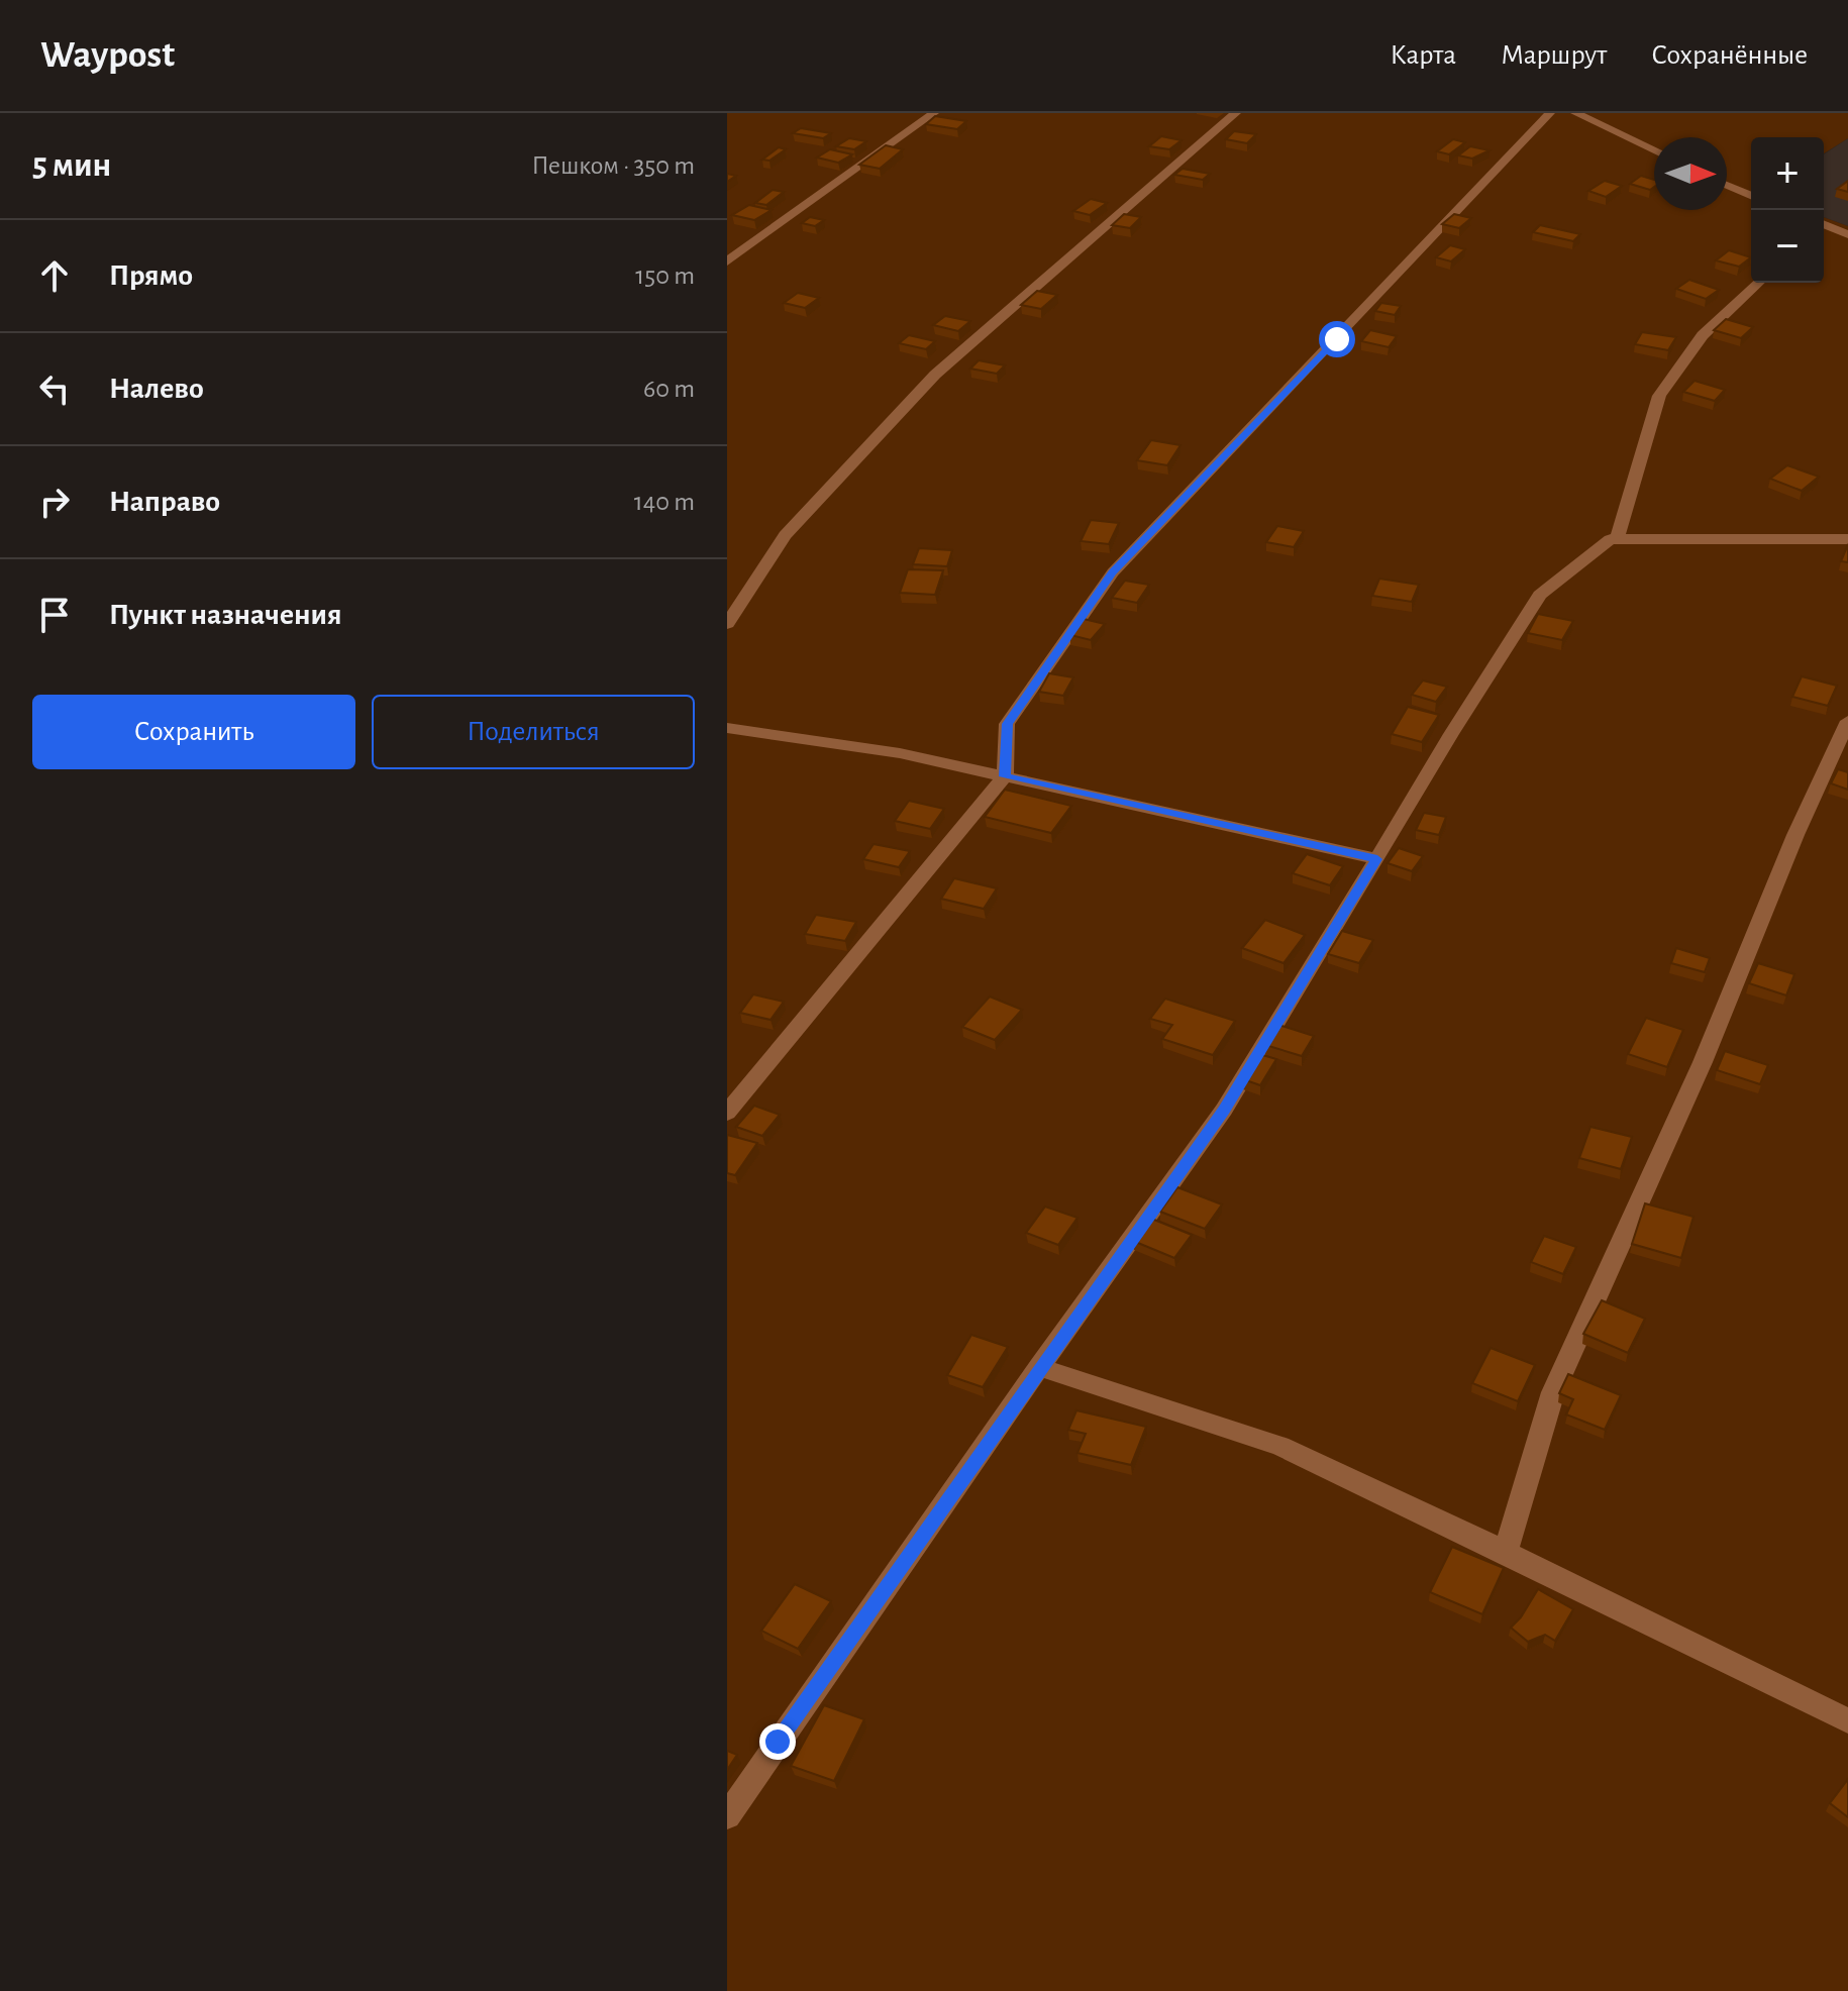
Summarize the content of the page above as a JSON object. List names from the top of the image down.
{
  "north": "right",
  "page": {
    "header": "Waypost",
    "nav": ["Карта", "Маршрут", "Сохранённые"],
    "heading": ["5 мин", "Пешком · 350 m"],
    "map_buttons": ["+", "−"],
    "list": [
      ["Прямо", "150 m"],
      ["Налево", "60 m"],
      ["Направо", "140 m"],
      "Пункт назначения"
    ],
    "buttons": ["Сохранить", "Поделиться"]
  }
}
